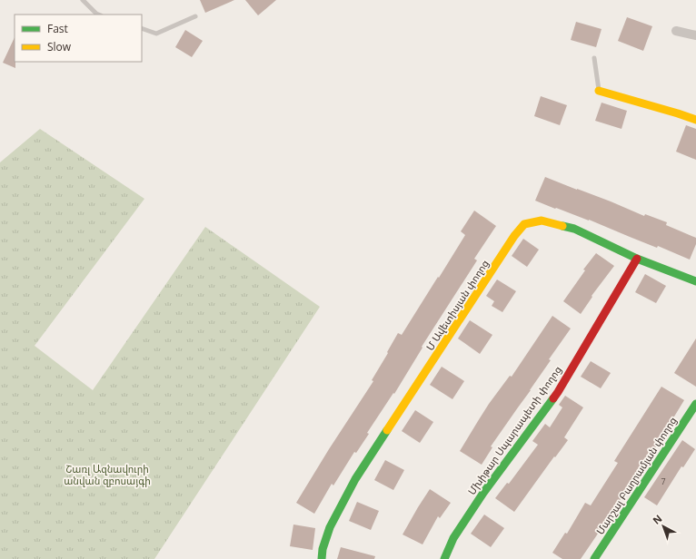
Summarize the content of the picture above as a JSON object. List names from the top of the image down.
{
  "streets": {
    "street": ["Մ Ավետիսյան փողոց", "Մխիթար Սպարապետի փողոց", "Մարշալ Բաղրամյան փողոց"]
  },
  "crossings": [
    ["Մ Ավետիսյան փողոց", "Մխիթար Սպարապետի փողոց"]
  ],
  "parks": ["Շառլ Ազնավուրի անվան զբոսայգի"],
  "house_numbers": ["7"],
  "legend": ["Fast", "Slow"],
  "north": "top left"
}
